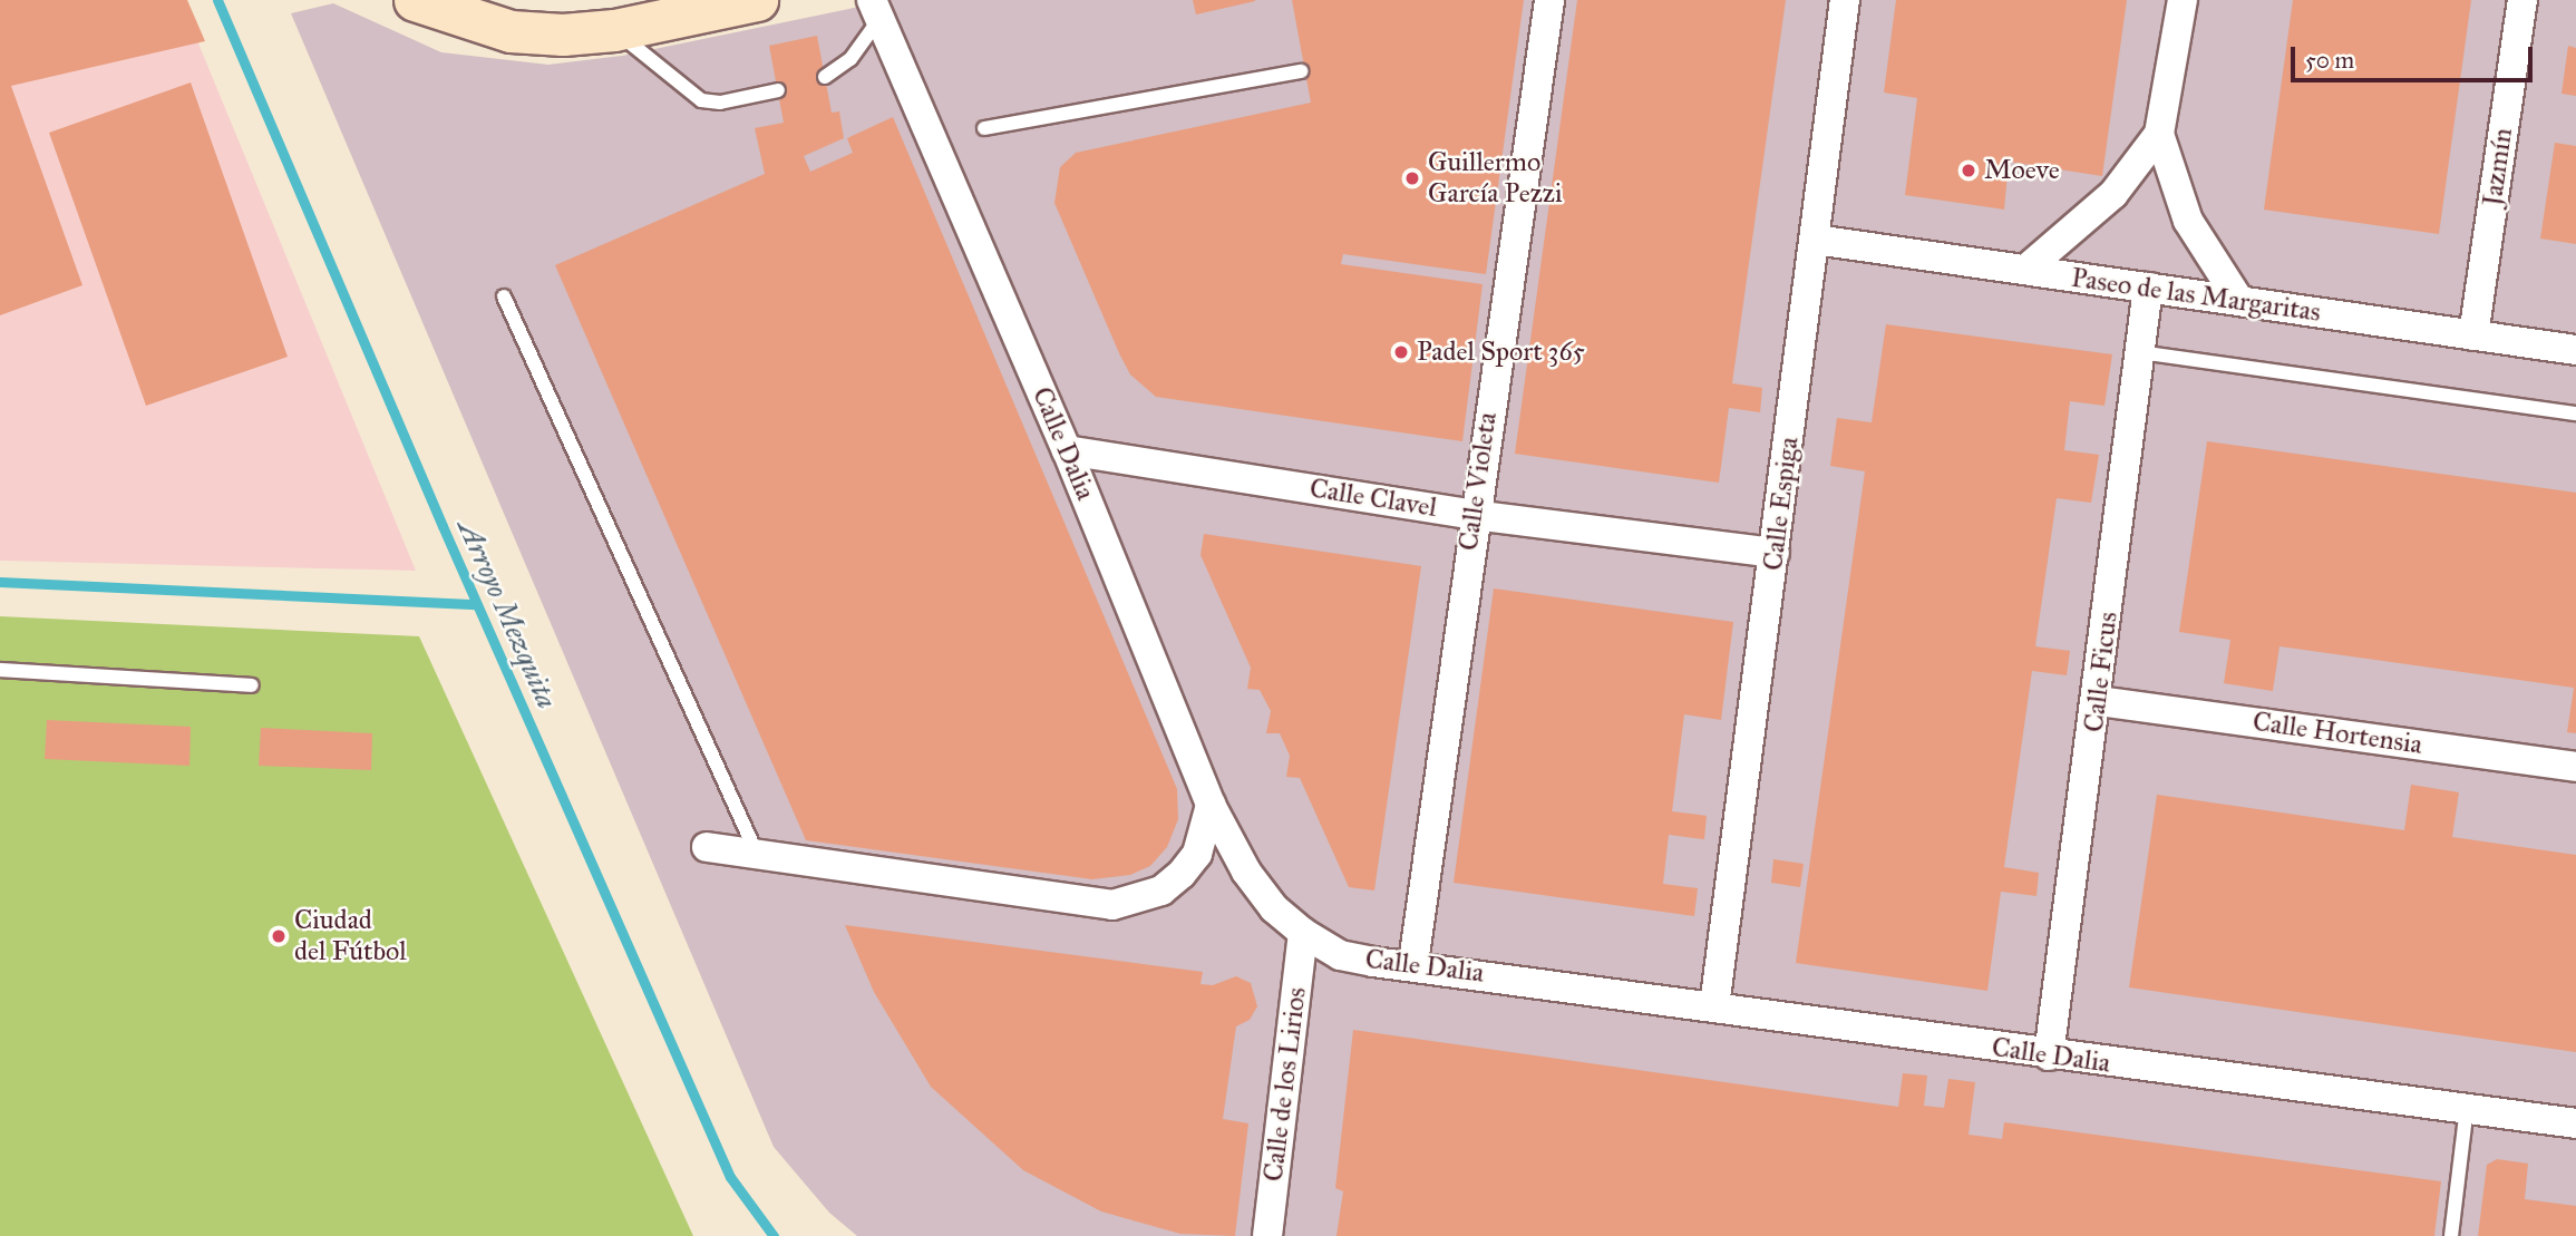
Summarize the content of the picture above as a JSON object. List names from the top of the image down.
{
  "streets": {
    "street": [
      "Jazmín",
      "Paseo de las Margaritas",
      "Calle Dalia",
      "Calle Violeta",
      "Calle Clavel",
      "Calle Espiga",
      "Calle Ficus",
      "Calle Hortensia",
      "Calle de los Lirios"
    ]
  },
  "crossings": [
    ["Jazmín", "Paseo de las Margaritas"],
    ["Paseo de las Margaritas", "Calle Espiga"],
    ["Paseo de las Margaritas", "Calle Ficus"],
    ["Calle Dalia", "Calle Violeta"],
    ["Calle Dalia", "Calle Clavel"],
    ["Calle Dalia", "Calle Espiga"],
    ["Calle Dalia", "Calle Ficus"],
    ["Calle Dalia", "Calle de los Lirios"],
    ["Calle Violeta", "Calle Clavel"],
    ["Calle Clavel", "Calle Espiga"],
    ["Calle Ficus", "Calle Hortensia"]
  ],
  "water": ["Arroyo Mezquita"],
  "places": [
    "Moeve",
    "Guillermo García Pezzi",
    "Padel Sport 365",
    "Ciudad del Fútbol"
  ],
  "scale_bar": "50 m"
}
